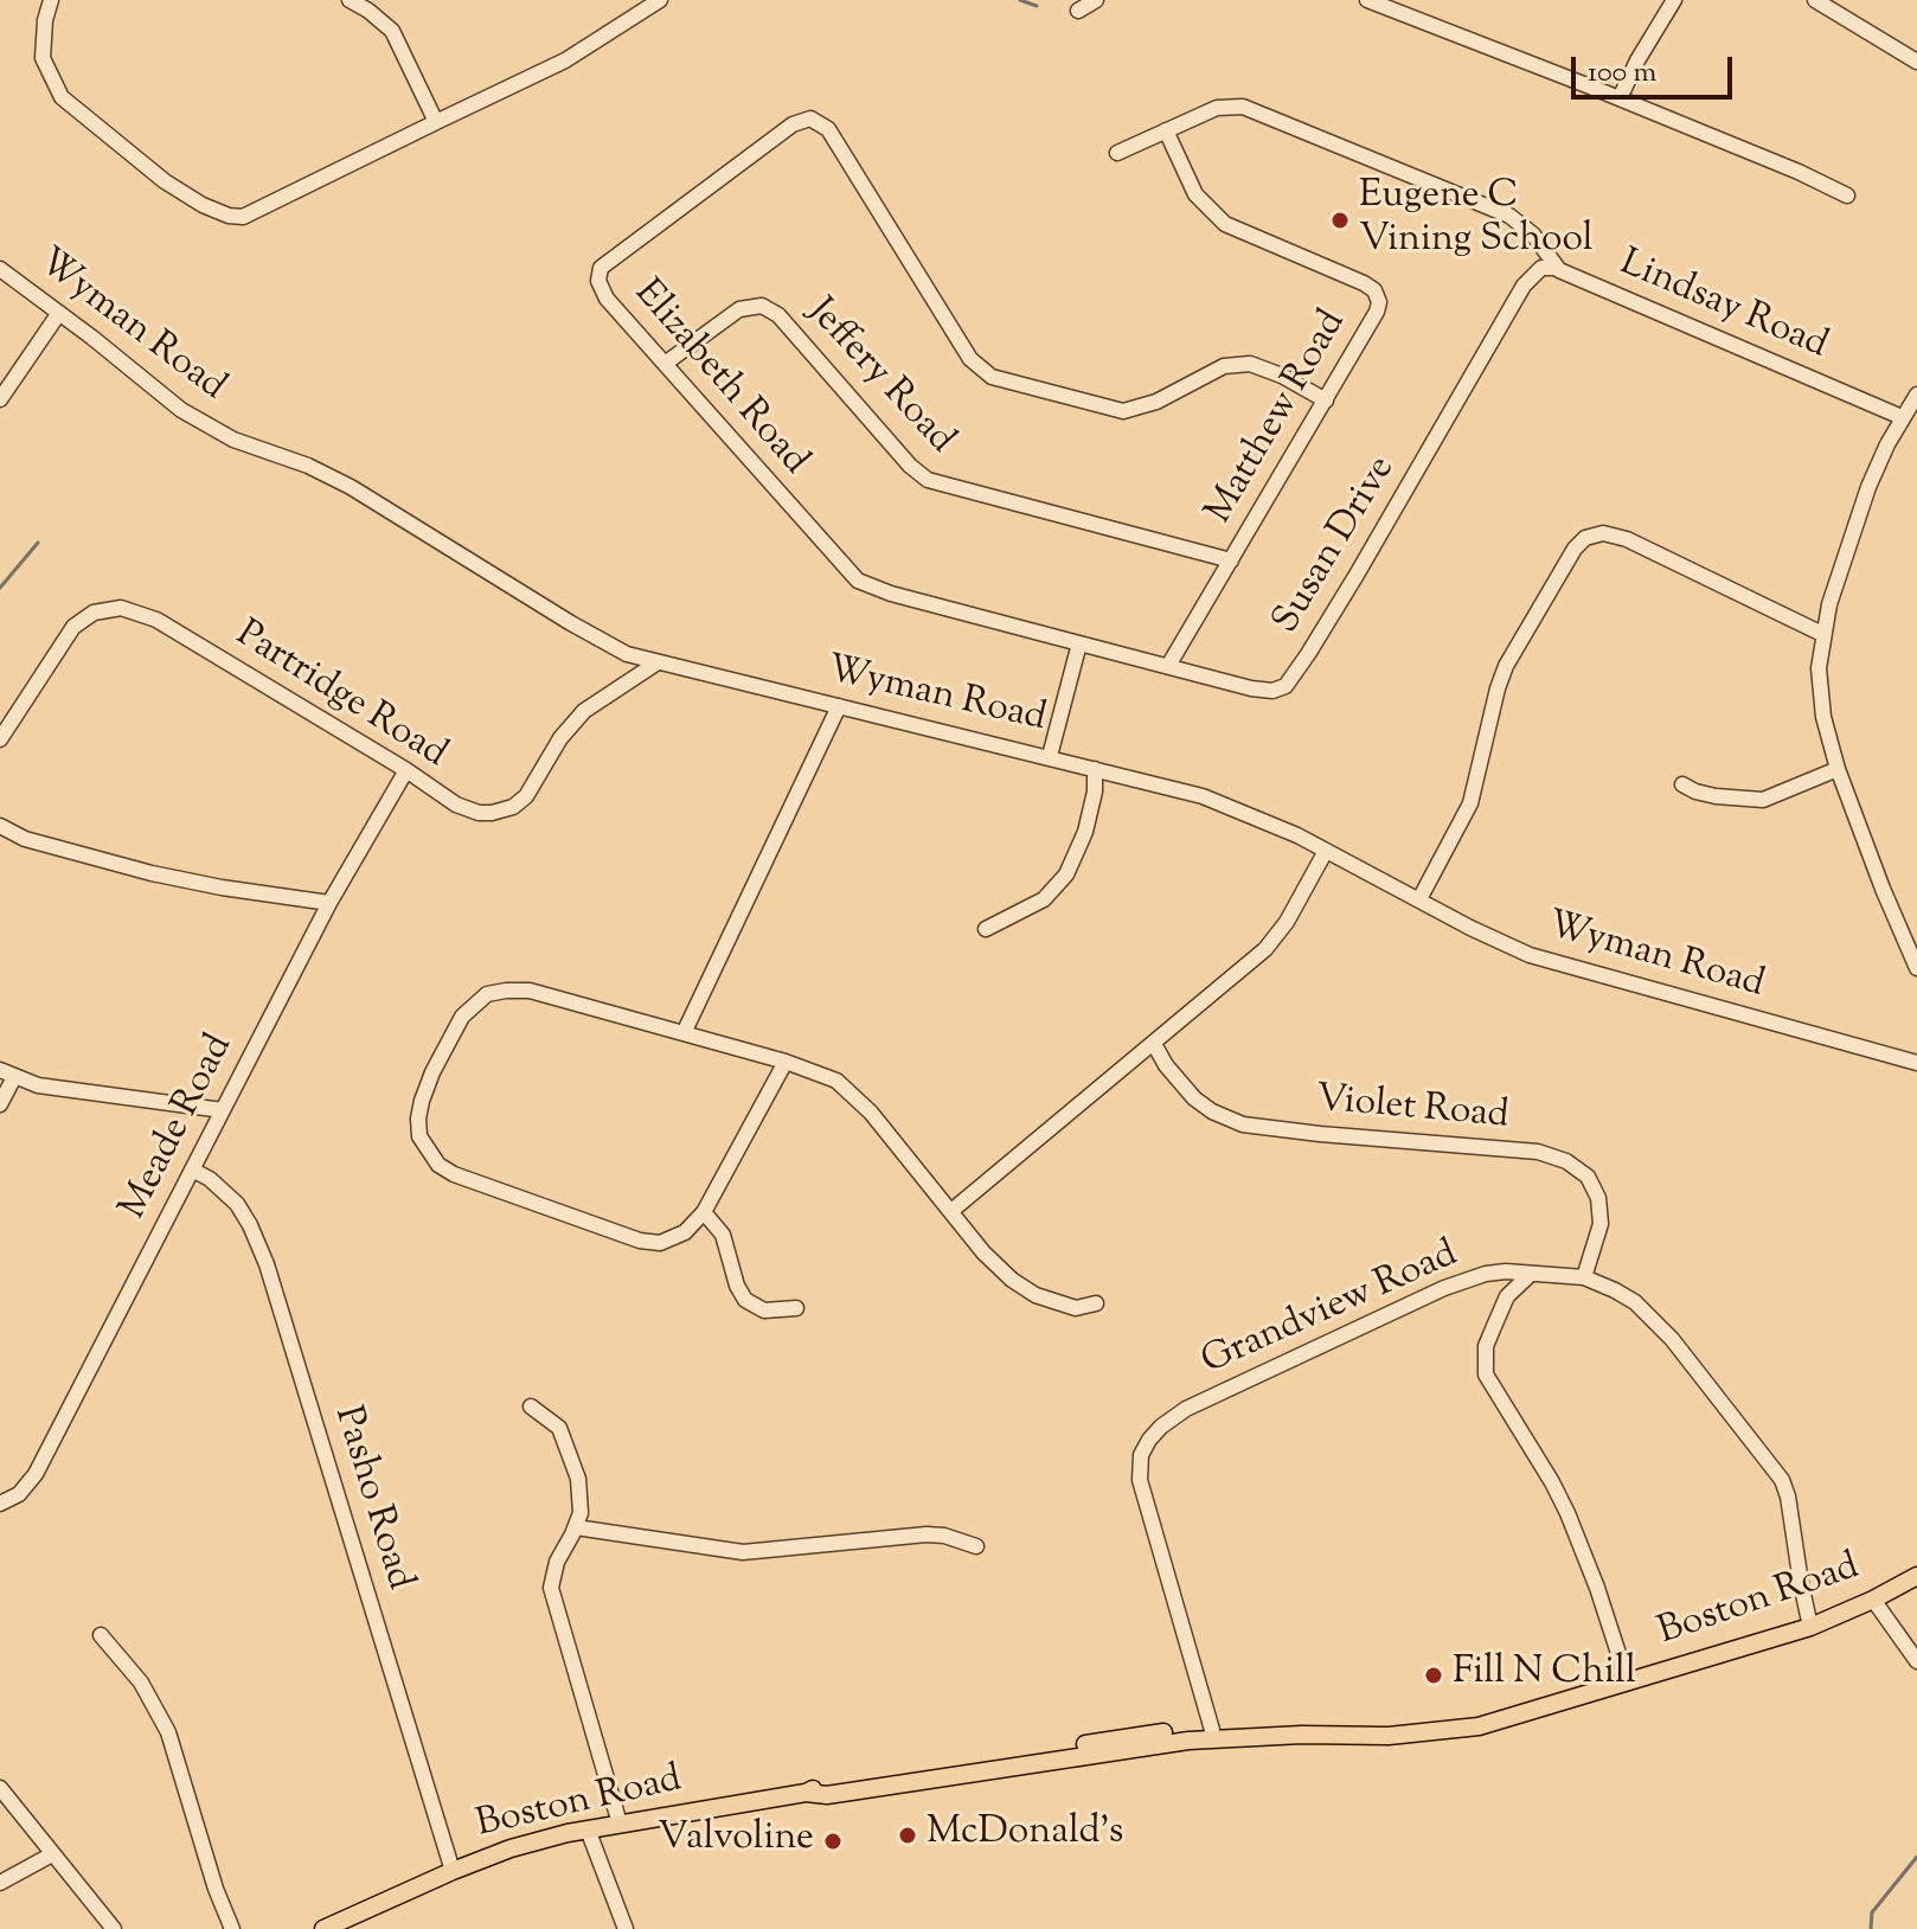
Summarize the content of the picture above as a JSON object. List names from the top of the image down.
{
  "streets": {
    "main road": ["Boston Road"],
    "street": [
      "Lindsay Road",
      "Wyman Road",
      "Jeffery Road",
      "Elizabeth Road",
      "Matthew Road",
      "Susan Drive",
      "Partridge Road",
      "Violet Road",
      "Meade Road",
      "Grandview Road",
      "Pasho Road"
    ]
  },
  "crossings": [
    ["Lindsay Road", "Matthew Road"],
    ["Lindsay Road", "Susan Drive"],
    ["Wyman Road", "Partridge Road"],
    ["Jeffery Road", "Elizabeth Road"],
    ["Jeffery Road", "Matthew Road"],
    ["Elizabeth Road", "Matthew Road"],
    ["Elizabeth Road", "Susan Drive"],
    ["Matthew Road", "Susan Drive"],
    ["Partridge Road", "Meade Road"],
    ["Violet Road", "Grandview Road"],
    ["Meade Road", "Pasho Road"],
    ["Grandview Road", "Boston Road"],
    ["Pasho Road", "Boston Road"]
  ],
  "places": [
    "Eugene C Vining School",
    "Fill N Chill",
    "McDonald's",
    "Valvoline"
  ],
  "scale_bar": "100 m"
}
